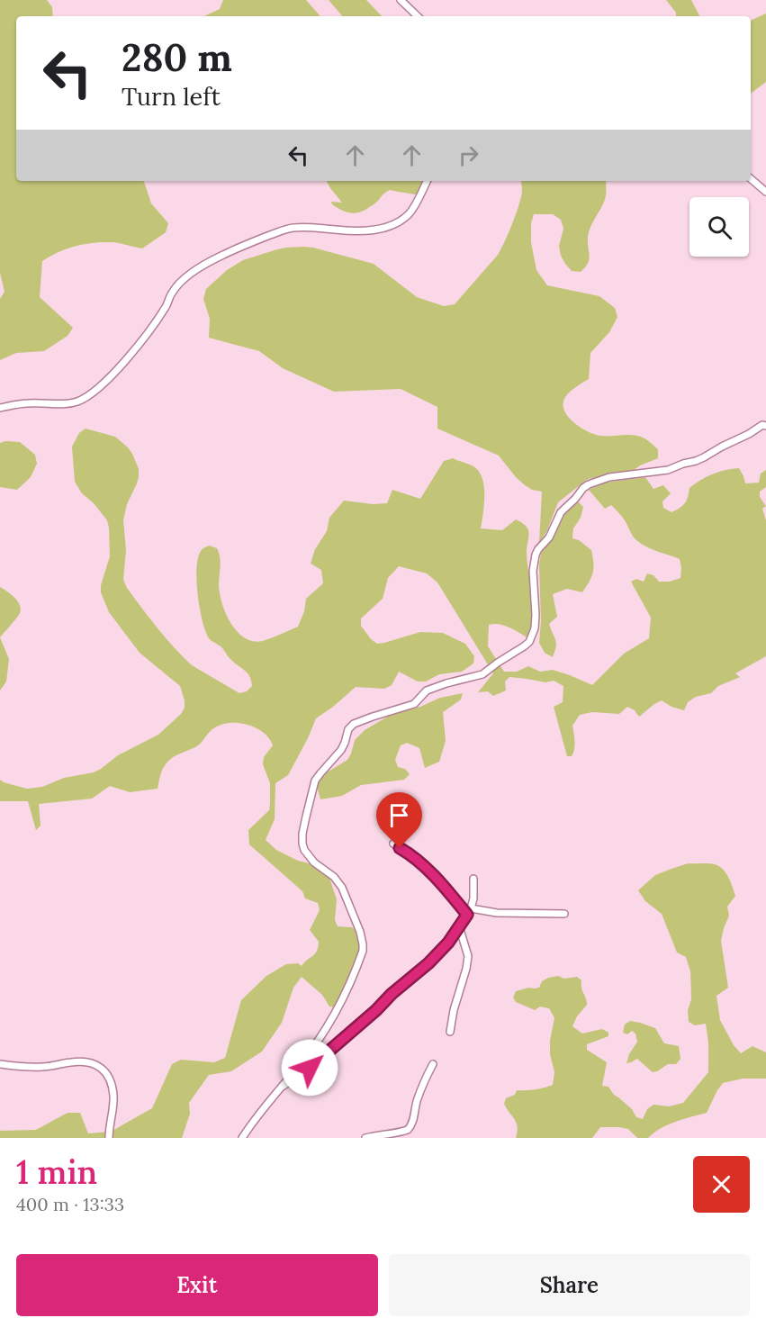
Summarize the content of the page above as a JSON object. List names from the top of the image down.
{
  "page": {
    "turn": ["280 m", "Turn left"],
    "heading": ["1 min", "400 m · 13:33"],
    "buttons": ["Exit", "Share"]
  }
}
